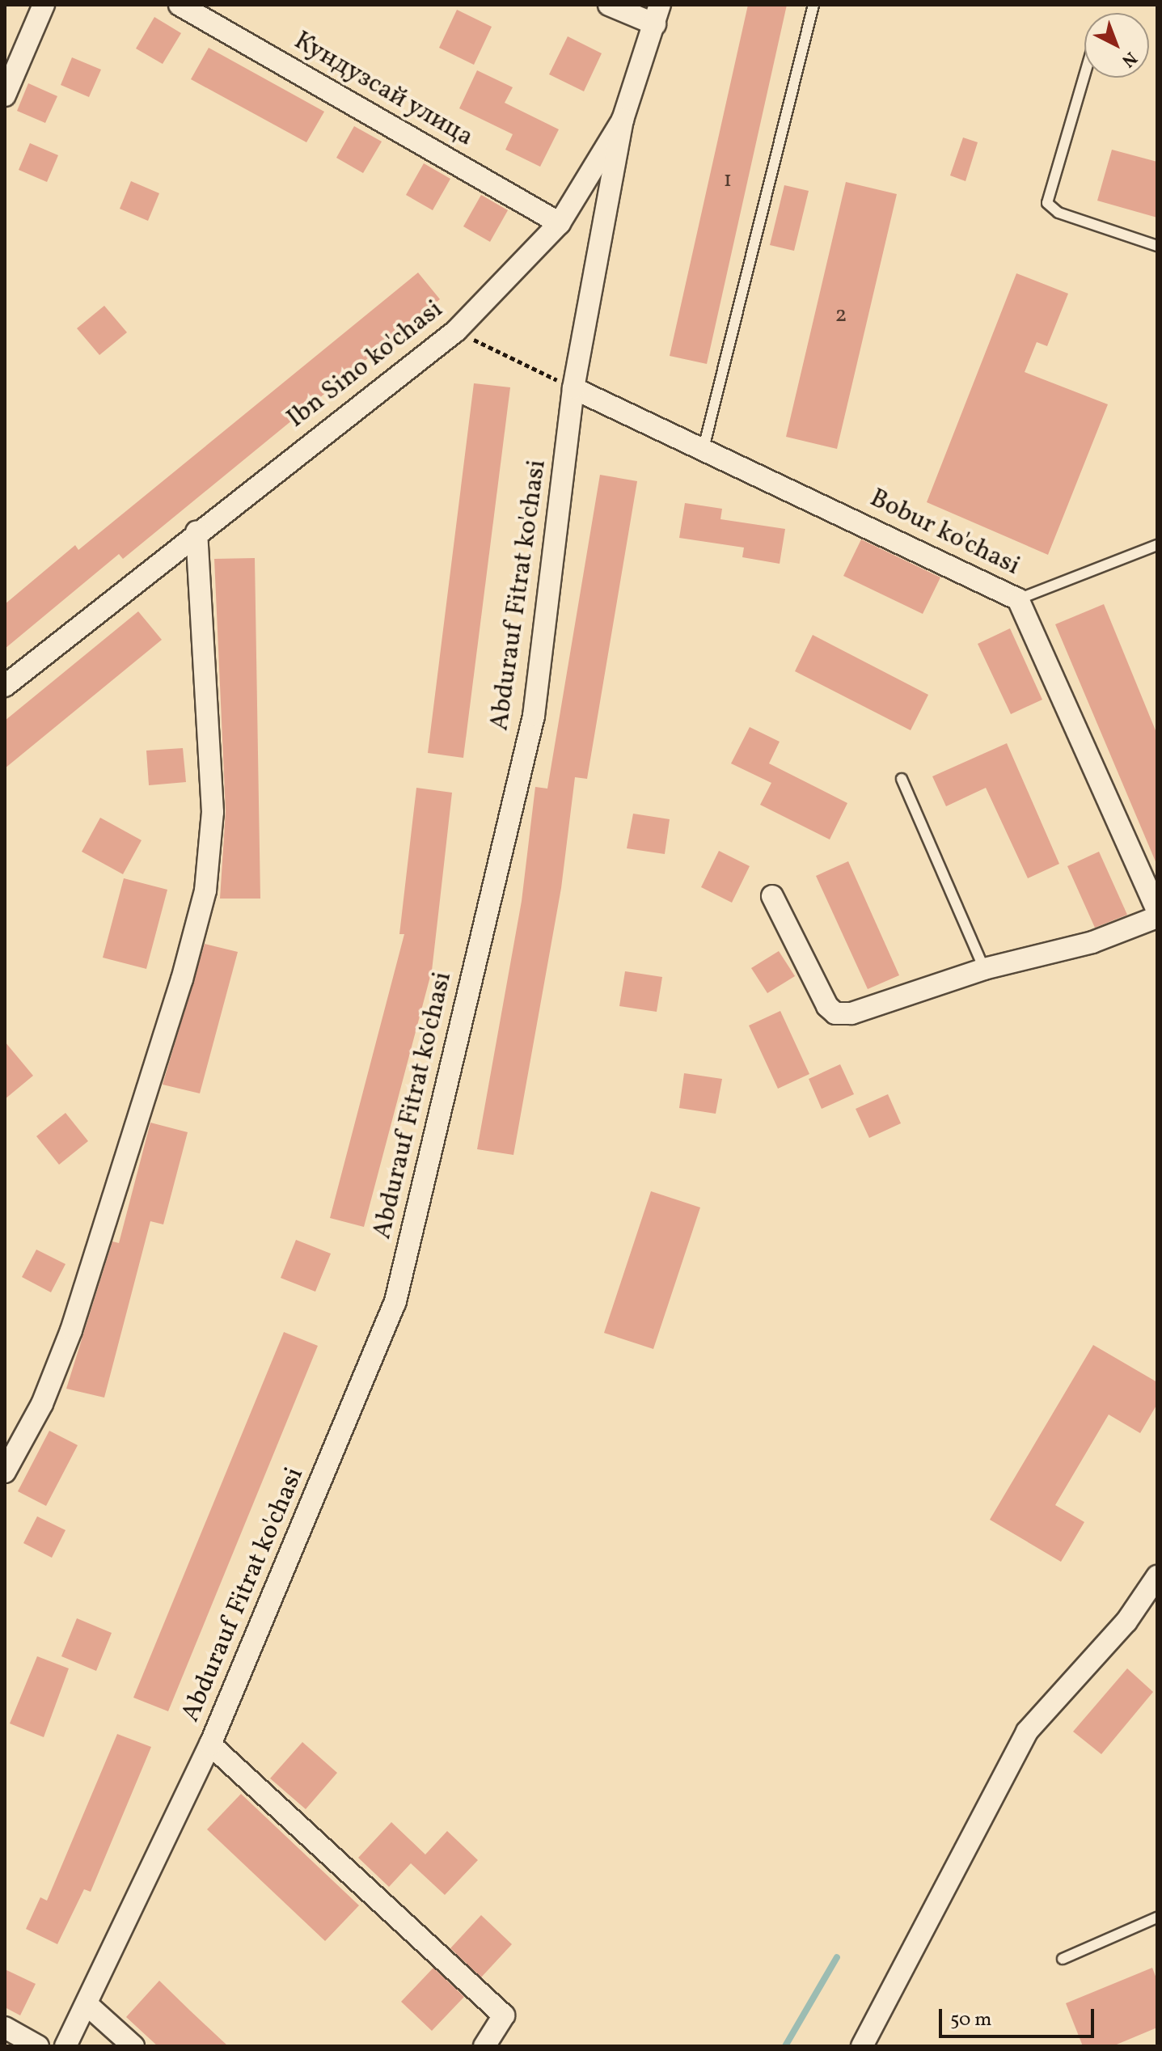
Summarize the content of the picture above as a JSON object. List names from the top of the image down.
{
  "streets": {
    "street": [
      "Кундузсай улица",
      "Ibn Sino ko'chasi",
      "Bobur ko'chasi",
      "Abdurauf Fitrat ko'chasi"
    ]
  },
  "crossings": [
    ["Кундузсай улица", "Ibn Sino ko'chasi"],
    ["Ibn Sino ko'chasi", "Abdurauf Fitrat ko'chasi"],
    ["Bobur ko'chasi", "Abdurauf Fitrat ko'chasi"]
  ],
  "house_numbers": ["1", "2"],
  "scale_bar": "50 m",
  "north": "bottom right"
}
